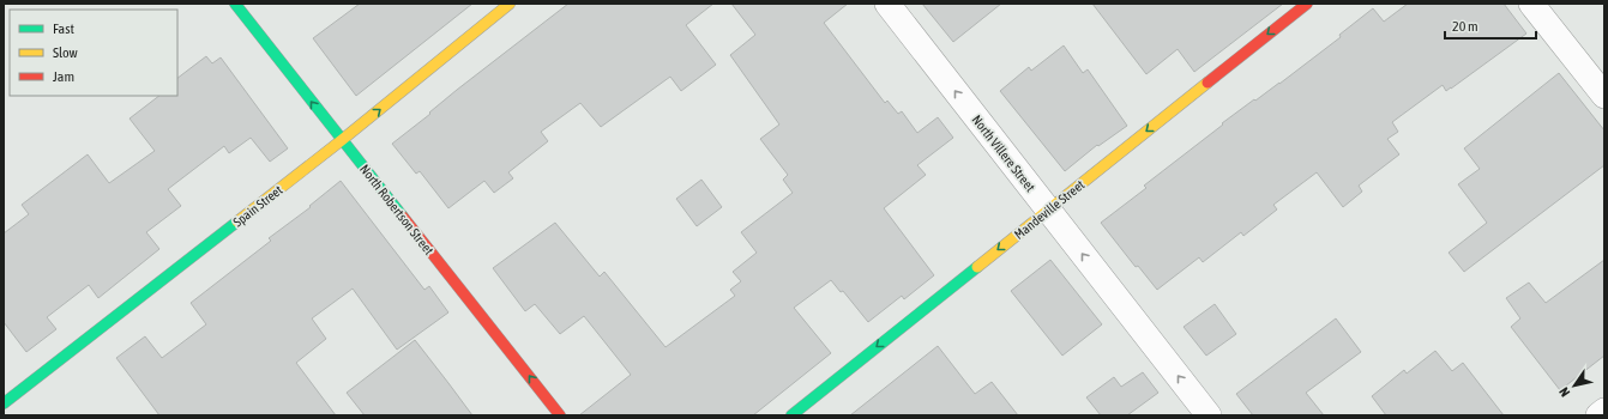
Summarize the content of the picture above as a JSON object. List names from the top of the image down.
{
  "streets": {
    "street": [
      "North Villere Street",
      "Spain Street",
      "North Robertson Street",
      "Mandeville Street"
    ]
  },
  "crossings": [
    ["North Villere Street", "Mandeville Street"],
    ["Spain Street", "North Robertson Street"]
  ],
  "one_way": ["North Villere Street", "North Robertson Street", "Mandeville Street"],
  "legend": ["Fast", "Slow", "Jam"],
  "scale_bar": "20 m",
  "north": "bottom left"
}
